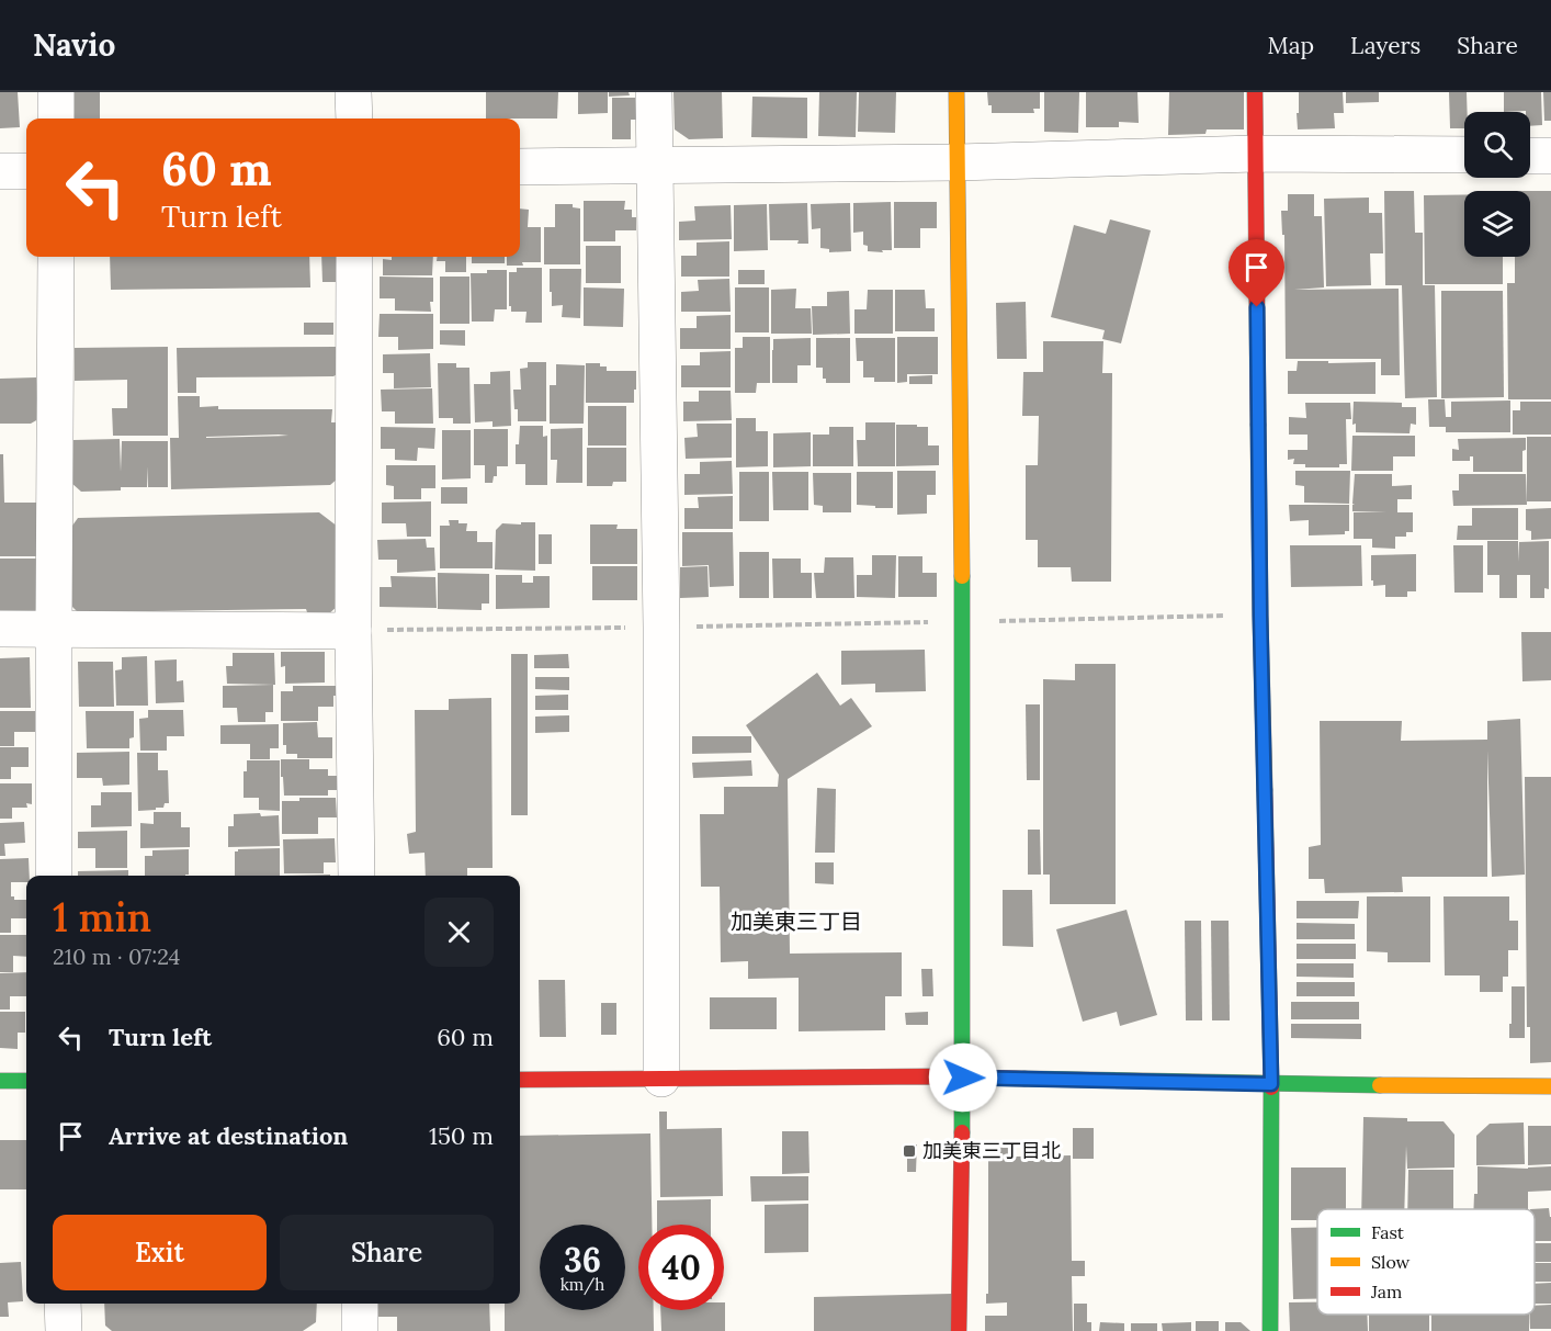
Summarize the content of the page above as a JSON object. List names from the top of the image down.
{
  "districts": ["加美東三丁目"],
  "places": {
    "transit": ["加美東三丁目北"]
  },
  "legend": ["Fast", "Slow", "Jam"],
  "page": {
    "header": "Navio",
    "nav": ["Map", "Layers", "Share"],
    "turn": ["60 m", "Turn left"],
    "heading": ["1 min", "210 m · 07:24"],
    "list": [
      {
        "name": "Turn left",
        "value": "60 m"
      },
      {
        "name": "Arrive at destination",
        "value": "150 m"
      }
    ],
    "buttons": ["Exit", "Share"],
    "speed": "36 km/h",
    "limit": "40"
  }
}
